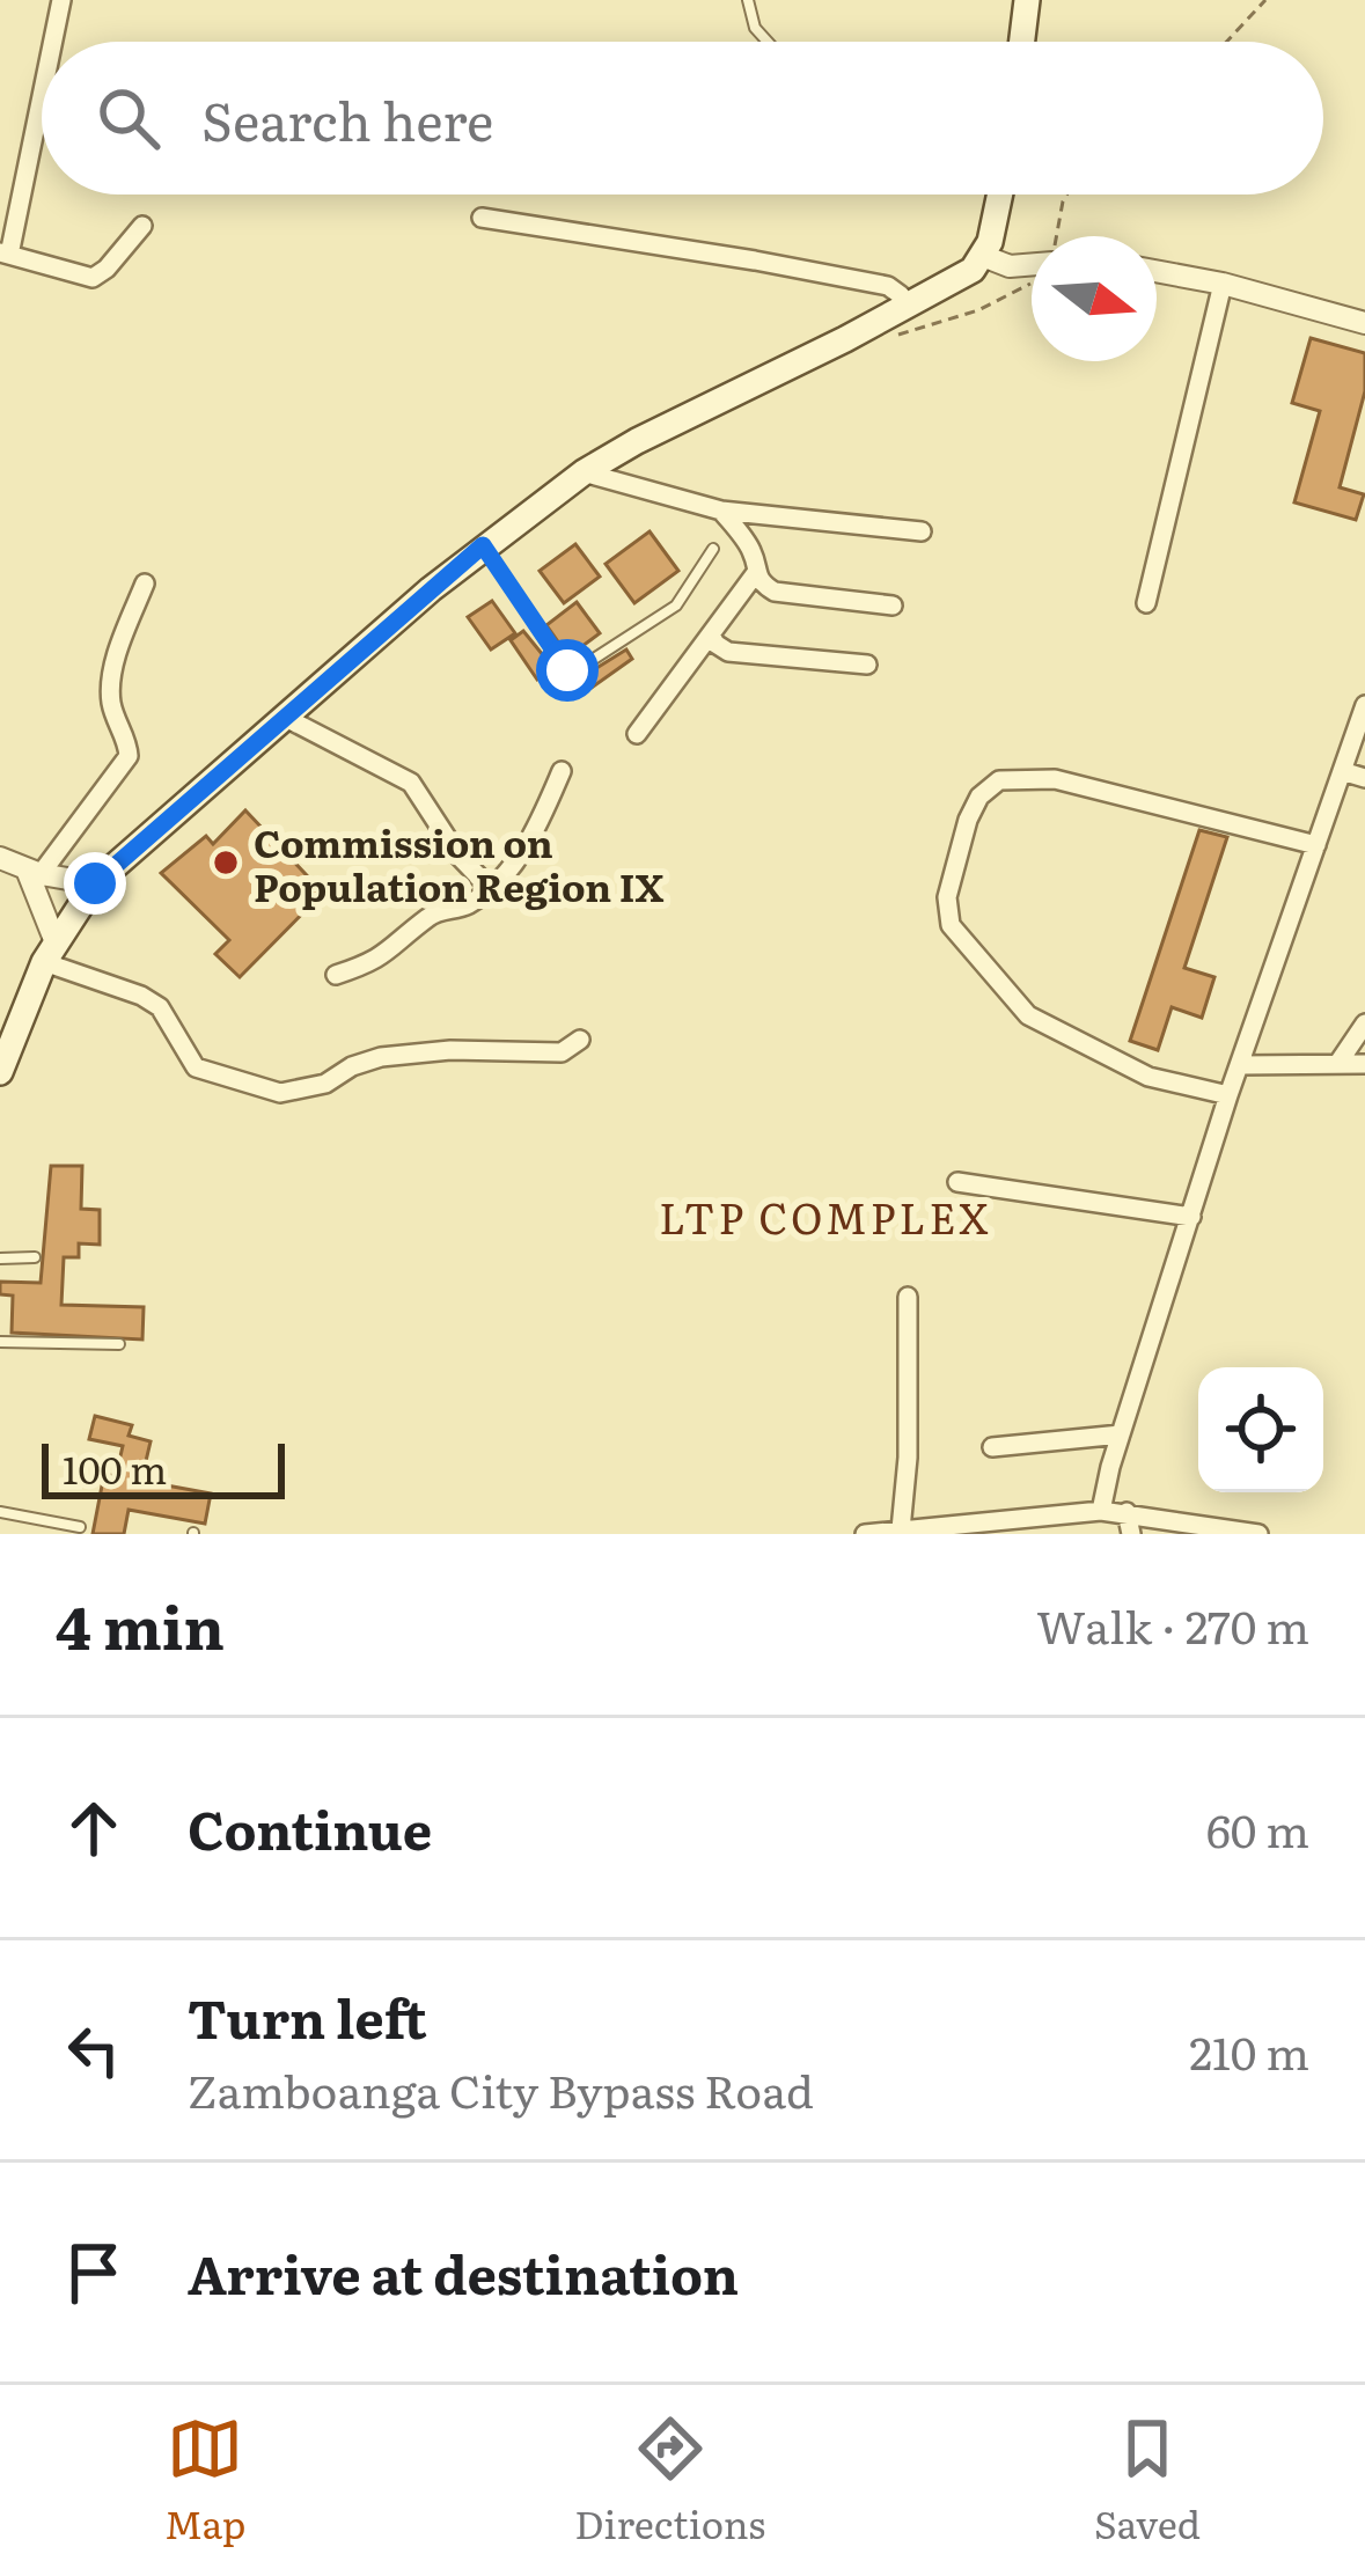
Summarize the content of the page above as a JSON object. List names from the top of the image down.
{
  "districts": ["LTP COMPLEX"],
  "places": ["Commission on Population Region IX"],
  "scale_bar": "100 m",
  "north": "right",
  "page": {
    "search": "Search here",
    "scale": "100 m",
    "heading": ["4 min", "Walk · 270 m"],
    "list": [
      ["Continue", "60 m"],
      ["Turn left", "Zamboanga City Bypass Road", "210 m"],
      "Arrive at destination"
    ],
    "nav": ["Map", "Directions", "Saved"]
  }
}
